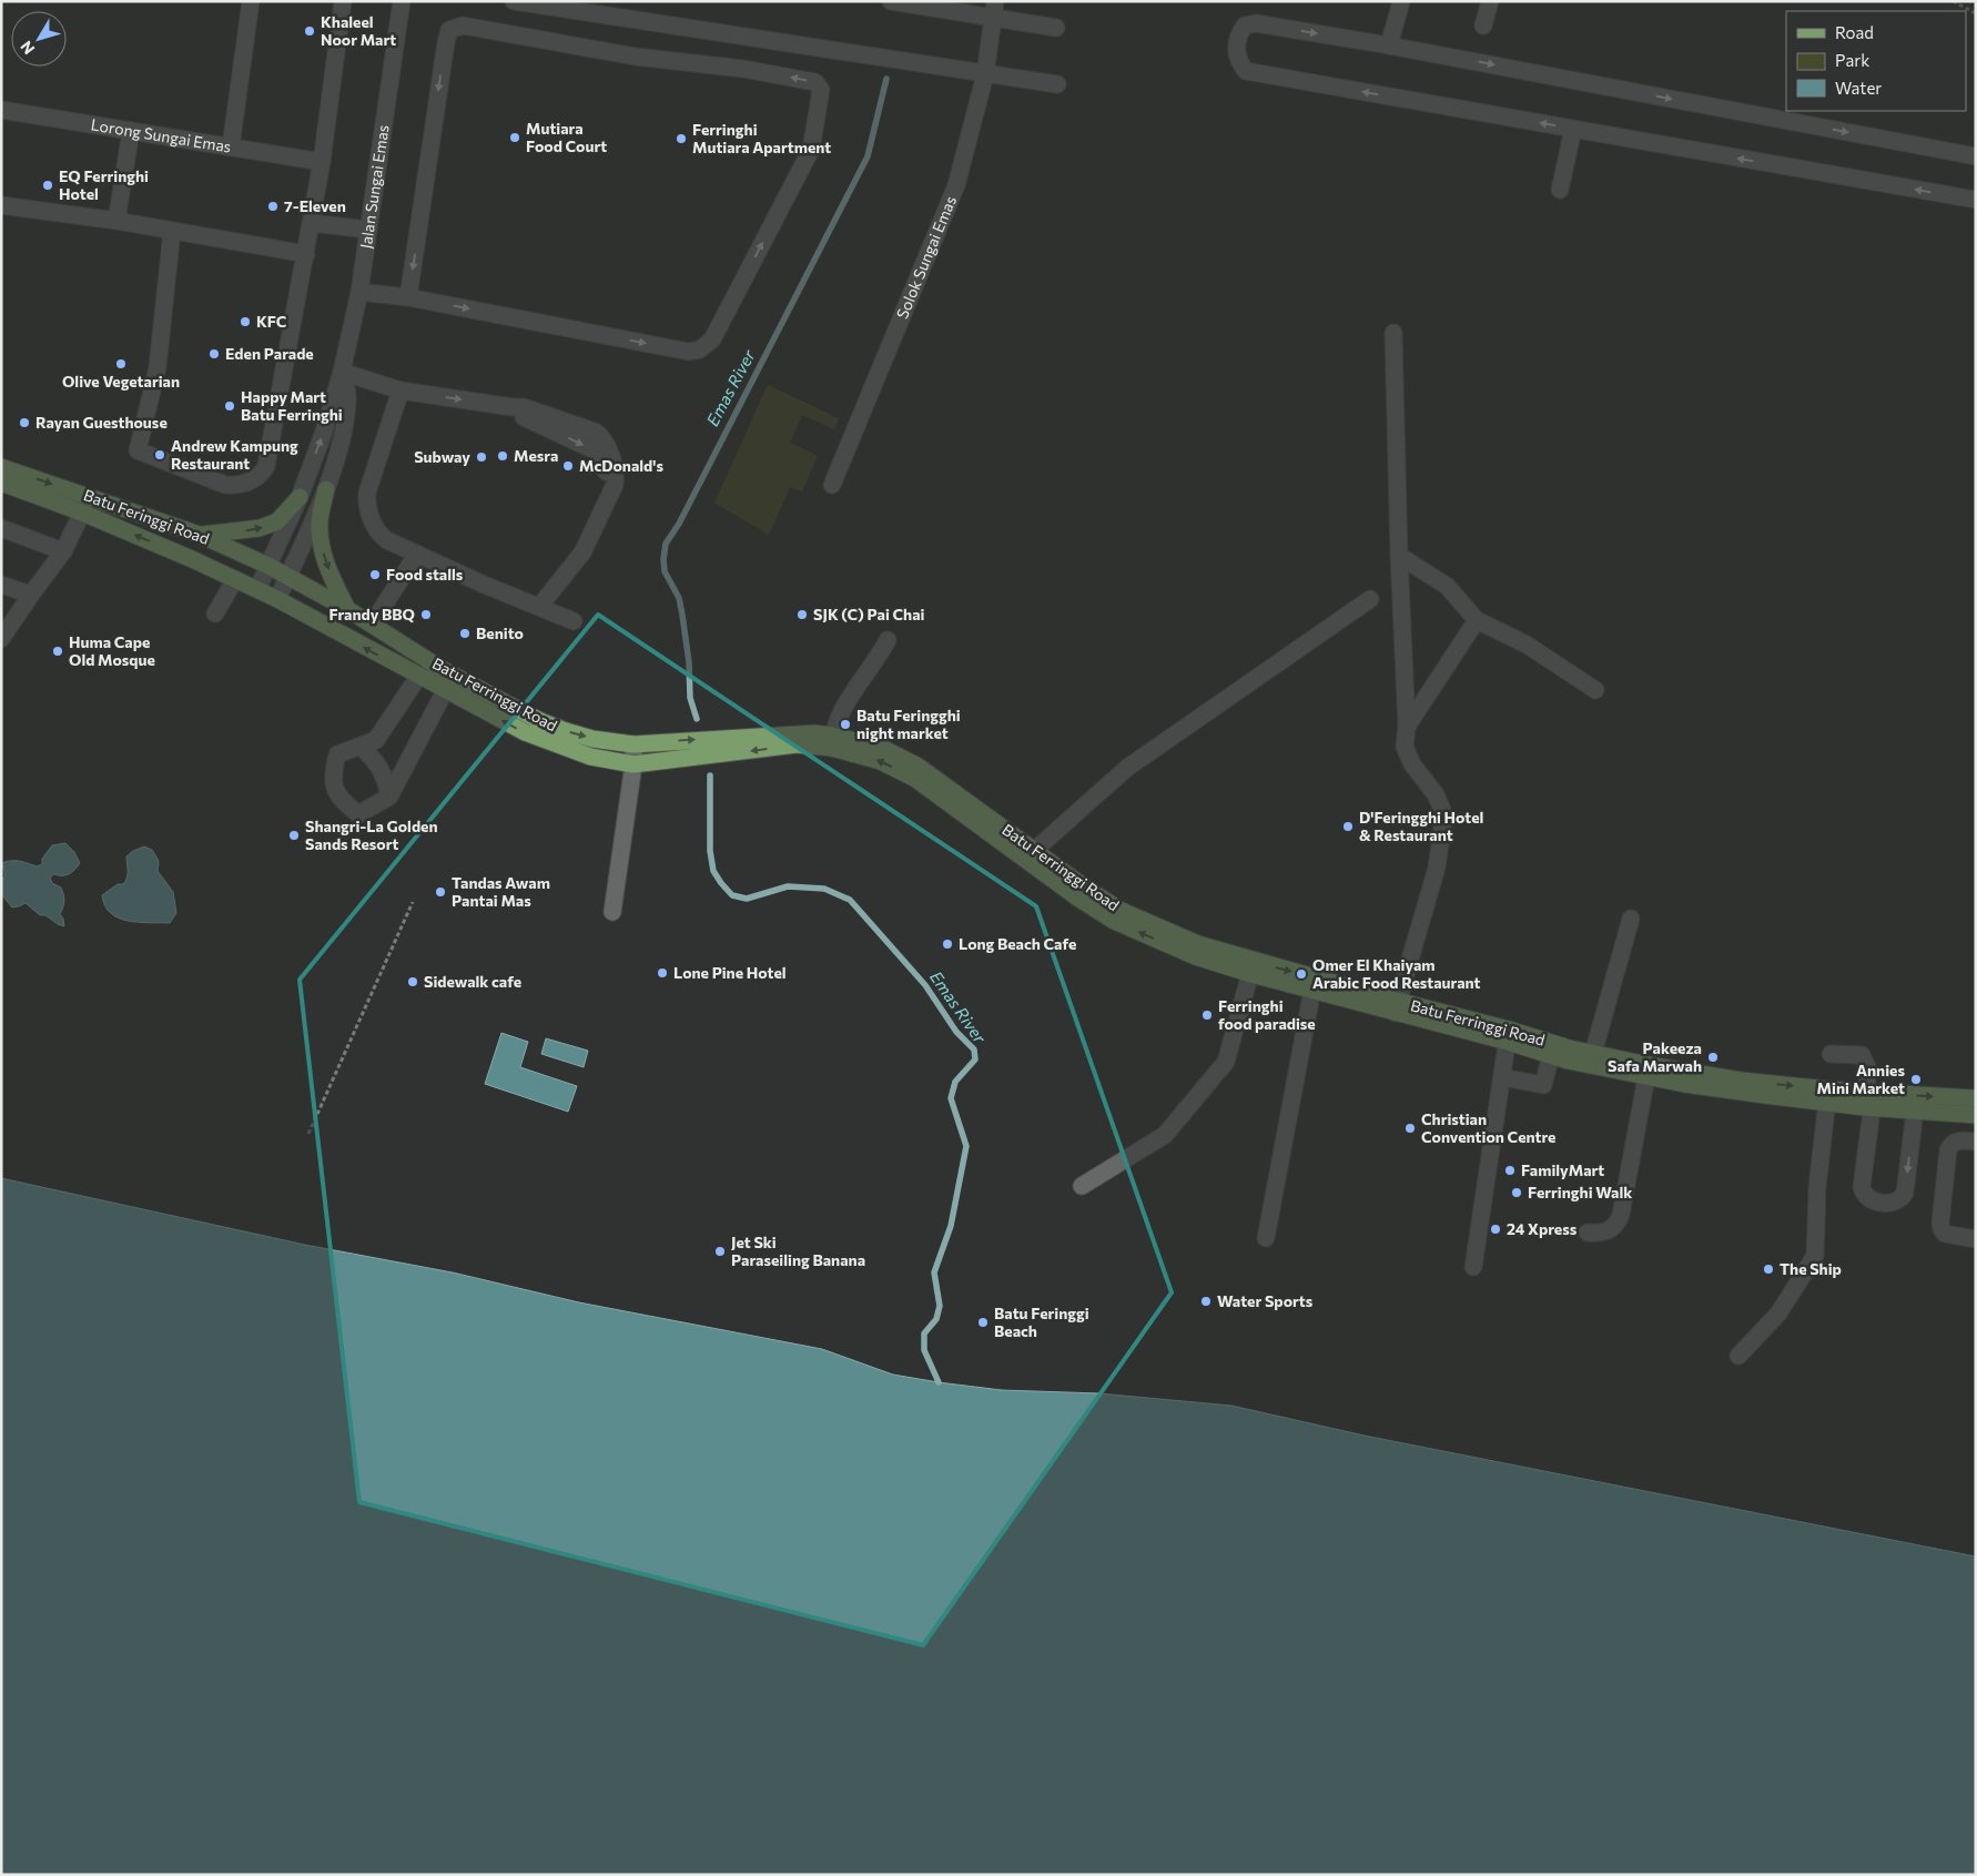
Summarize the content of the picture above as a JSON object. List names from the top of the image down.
{
  "streets": {
    "main road": ["Batu Feringgi Road", "Batu Ferringgi Road"],
    "street": ["Lorong Sungai Emas", "Jalan Sungai Emas", "Solok Sungai Emas"]
  },
  "crossings": [
    ["Jalan Sungai Emas", "Batu Feringgi Road"],
    ["Jalan Sungai Emas", "Batu Ferringgi Road"],
    ["Batu Feringgi Road", "Batu Ferringgi Road"]
  ],
  "water": ["Emas River"],
  "places": [
    "Khaleel Noor Mart",
    "Mutiara Food Court",
    "Ferringhi Mutiara Apartment",
    "EQ Ferringhi Hotel",
    "7-Eleven",
    "KFC",
    "Eden Parade",
    "Olive Vegetarian",
    "Happy Mart Batu Ferringhi",
    "Rayan Guesthouse",
    "Andrew Kampung Restaurant",
    "Mesra",
    "Subway",
    "McDonald's",
    "Food stalls",
    "Frandy BBQ",
    "SJK (C) Pai Chai",
    "Benito",
    "Huma Cape Old Mosque",
    "Batu Feringghi night market",
    "D'Feringghi Hotel & Restaurant",
    "Shangri-La Golden Sands Resort",
    "Tandas Awam Pantai Mas",
    "Long Beach Cafe",
    "Lone Pine Hotel",
    "Omer El Khaiyam Arabic Food Restaurant",
    "Sidewalk cafe",
    "Ferringhi food paradise",
    "Pakeeza Safa Marwah",
    "Annies Mini Market",
    "Christian Convention Centre",
    "FamilyMart",
    "Ferringhi Walk",
    "24 Xpress",
    "Jet Ski Paraseiling Banana",
    "The Ship",
    "Water Sports",
    "Batu Feringgi Beach"
  ],
  "legend": ["Road", "Park", "Water"],
  "north": "bottom left"
}
